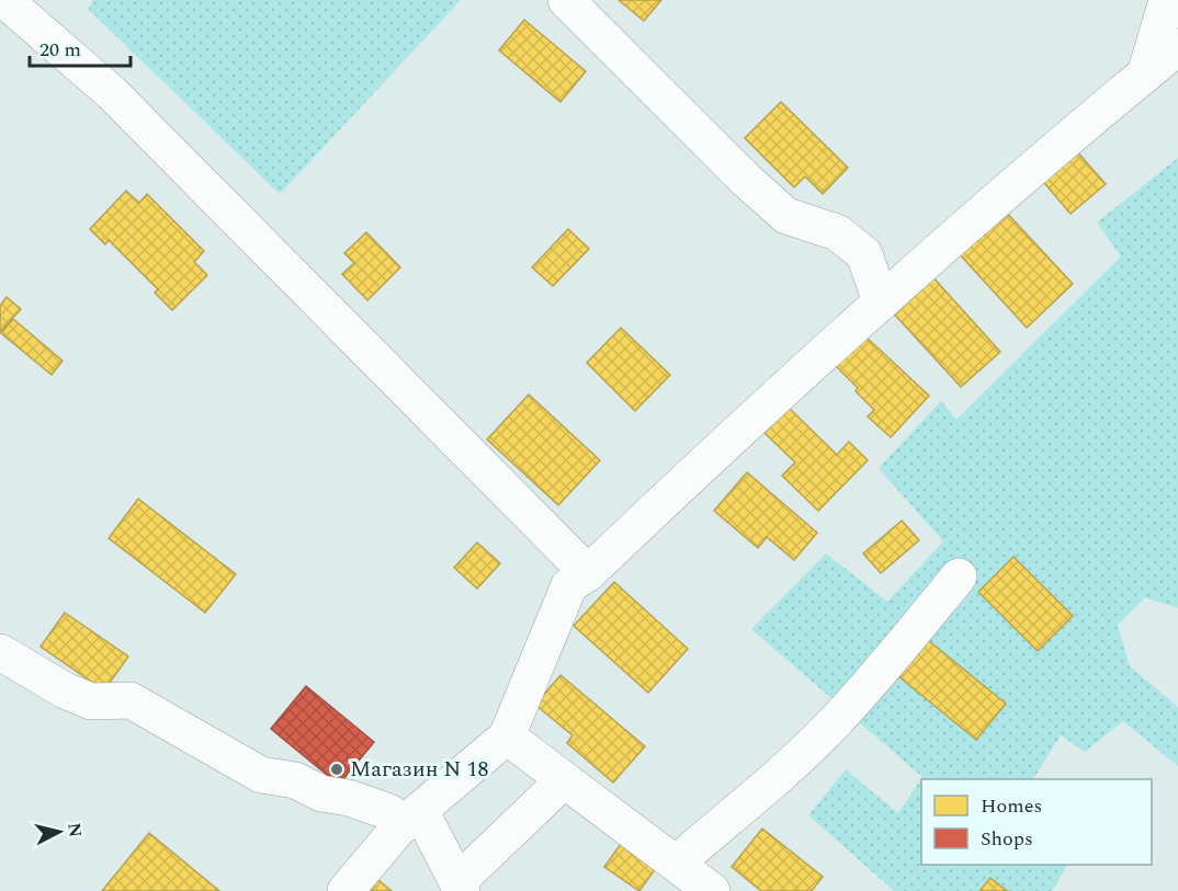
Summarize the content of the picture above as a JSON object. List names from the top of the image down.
{
  "places": ["Магазин N 18"],
  "legend": ["Homes", "Shops"],
  "scale_bar": "20 m",
  "north": "right"
}
